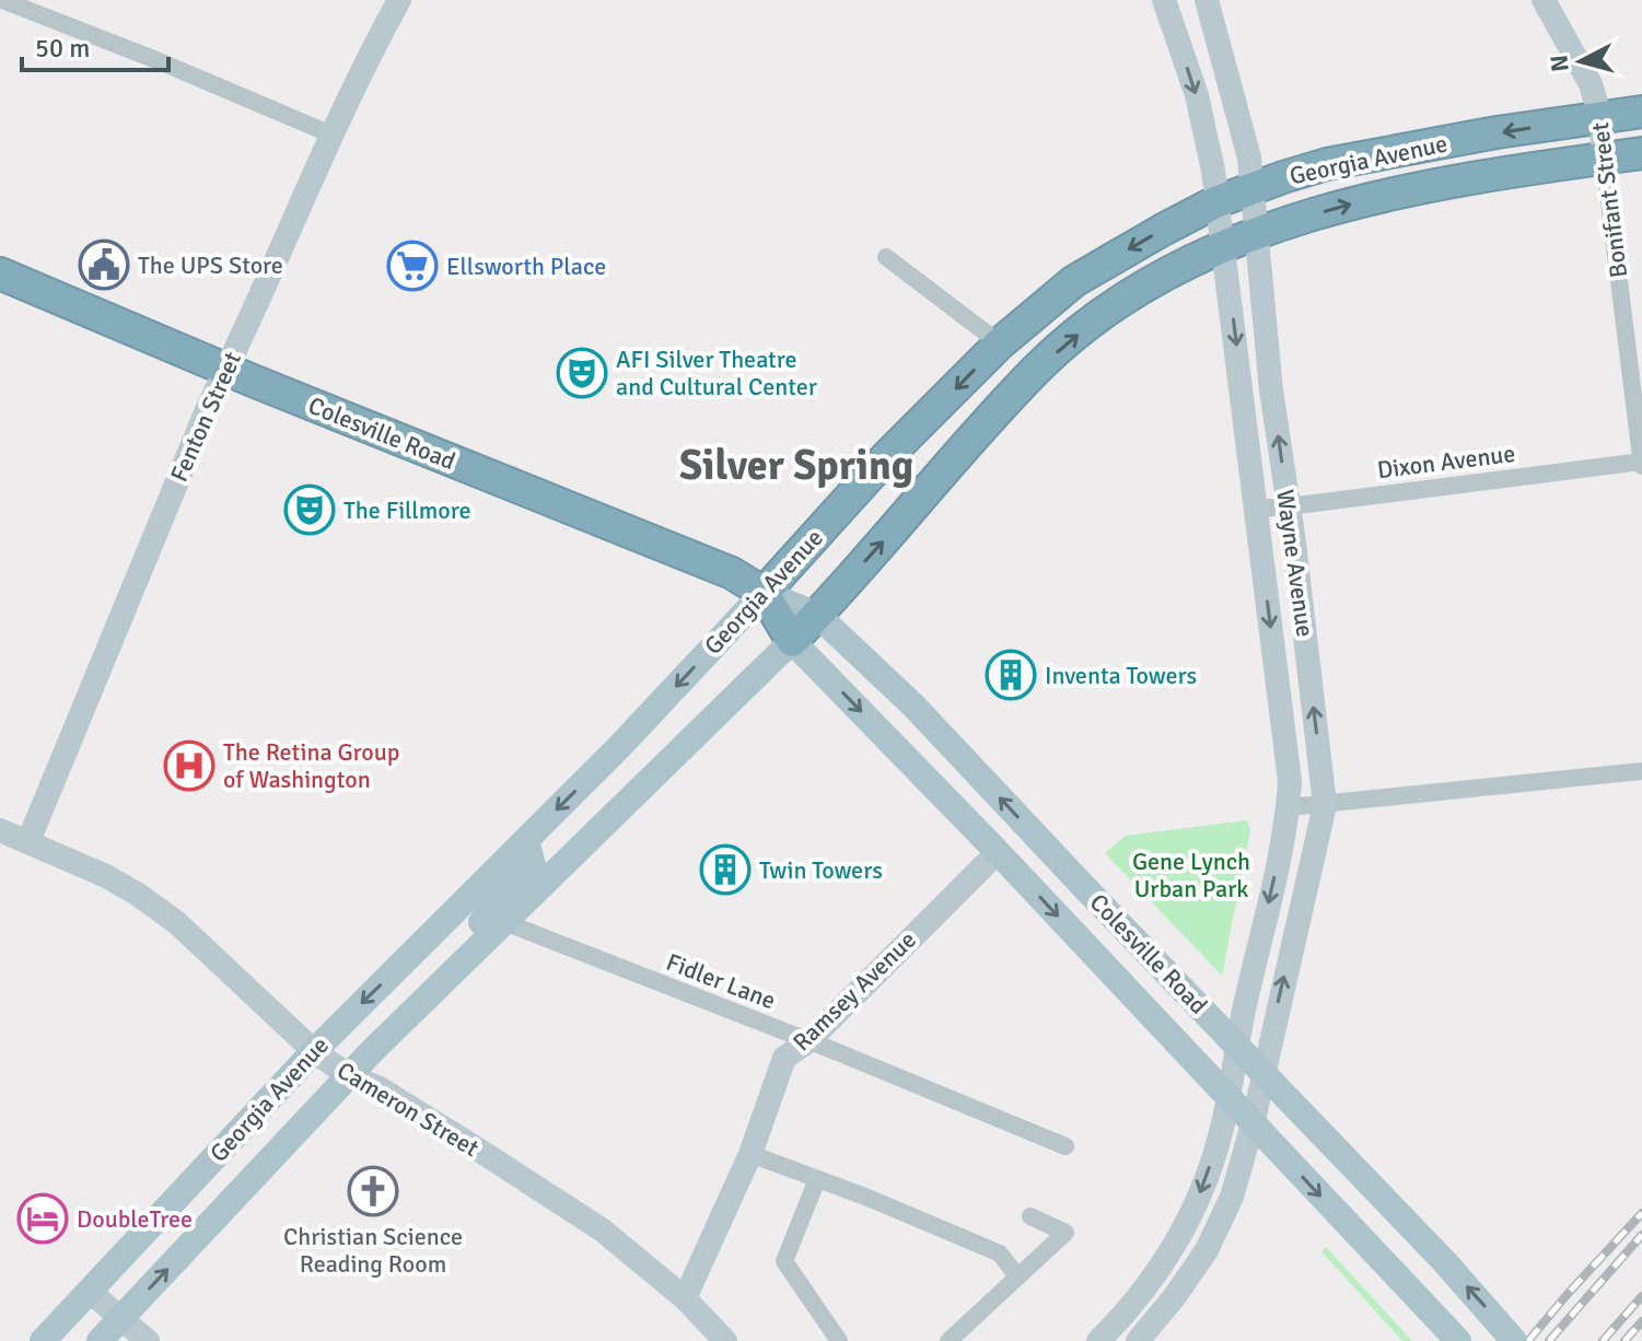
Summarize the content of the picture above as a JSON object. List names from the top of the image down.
{
  "streets": {
    "highway": ["Georgia Avenue", "Colesville Road"],
    "street": [
      "Bonifant Street",
      "Fenton Street",
      "Dixon Avenue",
      "Wayne Avenue",
      "Fidler Lane",
      "Ramsey Avenue",
      "Cameron Street"
    ]
  },
  "crossings": [
    ["Georgia Avenue", "Bonifant Street"],
    ["Georgia Avenue", "Colesville Road"],
    ["Georgia Avenue", "Wayne Avenue"],
    ["Georgia Avenue", "Fidler Lane"],
    ["Georgia Avenue", "Cameron Street"],
    ["Bonifant Street", "Dixon Avenue"],
    ["Fenton Street", "Colesville Road"],
    ["Fenton Street", "Cameron Street"],
    ["Colesville Road", "Wayne Avenue"],
    ["Colesville Road", "Ramsey Avenue"],
    ["Dixon Avenue", "Wayne Avenue"],
    ["Fidler Lane", "Ramsey Avenue"],
    ["Ramsey Avenue", "Cameron Street"]
  ],
  "districts": ["Silver Spring"],
  "parks": ["Gene Lynch Urban Park"],
  "places": {
    "public building": ["The UPS Store"],
    "supermarket": ["Ellsworth Place"],
    "theatre": ["AFI Silver Theatre and Cultural Center", "The Fillmore"],
    "building": ["Inventa Towers", "Twin Towers"],
    "hospital": ["The Retina Group of Washington"],
    "church": ["Christian Science Reading Room"],
    "hotel": ["DoubleTree"]
  },
  "scale_bar": "50 m",
  "north": "left"
}
